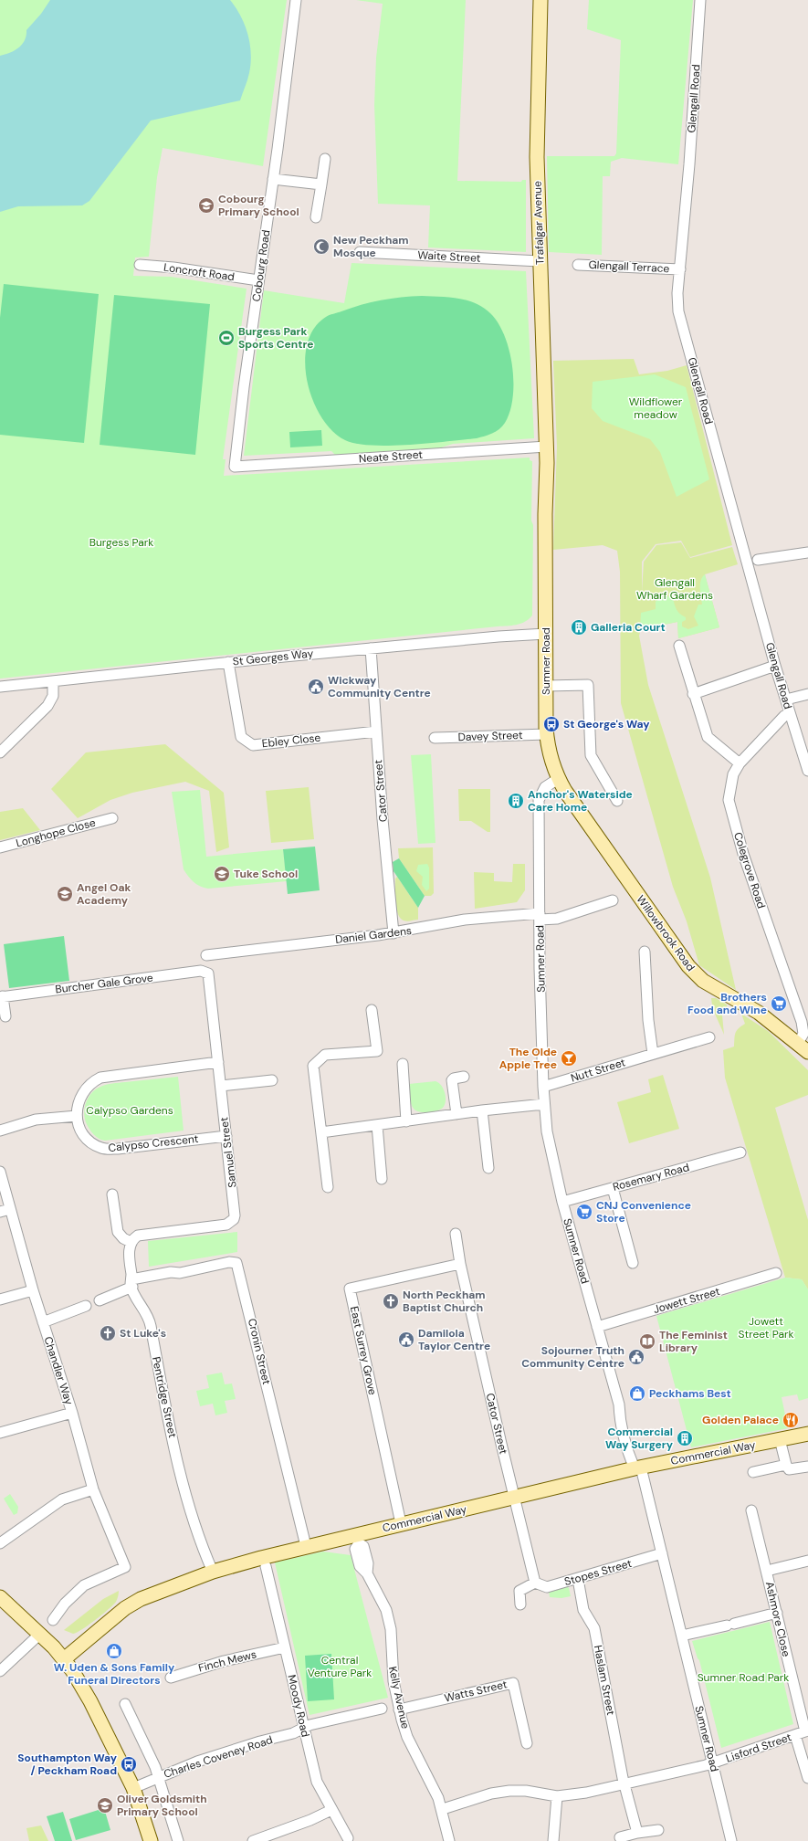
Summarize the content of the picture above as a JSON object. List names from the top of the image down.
{
  "streets": {
    "main road": [
      "Trafalgar Avenue",
      "Sumner Road",
      "Willowbrook Road",
      "Commercial Way"
    ],
    "street": [
      "Glengall Road",
      "Waite Street",
      "Cobourg Road",
      "Glengall Terrace",
      "Loncroft Road",
      "Neate Street",
      "St Georges Way",
      "Davey Street",
      "Ebley Close",
      "Cator Street",
      "Longhope Close",
      "Colegrove Road",
      "Daniel Gardens",
      "Burcher Gale Grove",
      "Nutt Street",
      "Calypso Crescent",
      "Samuel Street",
      "Rosemary Road",
      "Jowett Street",
      "East Surrey Grove",
      "Cronin Street",
      "Chandler Way",
      "Pentridge Street",
      "Stopes Street",
      "Ashmore Close",
      "Finch Mews",
      "Haslam Street",
      "Watts Street",
      "Kelly Avenue",
      "Moody Road",
      "Lisford Street",
      "Charles Coveney Road"
    ]
  },
  "crossings": [
    ["Glengall Road", "Glengall Terrace"],
    ["Glengall Road", "Colegrove Road"],
    ["Trafalgar Avenue", "Waite Street"],
    ["Trafalgar Avenue", "Neate Street"],
    ["Trafalgar Avenue", "Sumner Road"],
    ["Cobourg Road", "Loncroft Road"],
    ["Cobourg Road", "Neate Street"],
    ["Neate Street", "Sumner Road"],
    ["St Georges Way", "Sumner Road"],
    ["St Georges Way", "Ebley Close"],
    ["St Georges Way", "Cator Street"],
    ["Sumner Road", "Davey Street"],
    ["Sumner Road", "Willowbrook Road"],
    ["Sumner Road", "Daniel Gardens"],
    ["Sumner Road", "Nutt Street"],
    ["Sumner Road", "Rosemary Road"],
    ["Sumner Road", "Jowett Street"],
    ["Sumner Road", "Commercial Way"],
    ["Sumner Road", "Stopes Street"],
    ["Sumner Road", "Lisford Street"],
    ["Ebley Close", "Cator Street"],
    ["Cator Street", "Daniel Gardens"],
    ["Cator Street", "East Surrey Grove"],
    ["Cator Street", "Commercial Way"],
    ["Cator Street", "Stopes Street"],
    ["Colegrove Road", "Willowbrook Road"],
    ["Burcher Gale Grove", "Samuel Street"],
    ["Calypso Crescent", "Samuel Street"],
    ["Samuel Street", "Pentridge Street"],
    ["East Surrey Grove", "Commercial Way"],
    ["Cronin Street", "Pentridge Street"],
    ["Cronin Street", "Commercial Way"],
    ["Pentridge Street", "Commercial Way"],
    ["Commercial Way", "Kelly Avenue"],
    ["Stopes Street", "Haslam Street"],
    ["Ashmore Close", "Lisford Street"],
    ["Finch Mews", "Moody Road"],
    ["Haslam Street", "Lisford Street"],
    ["Watts Street", "Kelly Avenue"],
    ["Kelly Avenue", "Lisford Street"],
    ["Moody Road", "Charles Coveney Road"]
  ],
  "parks": [
    "Wildflower meadow",
    "Burgess Park",
    "Glengall Wharf Gardens",
    "Calypso Gardens",
    "Jowett Street Park",
    "Central Venture Park",
    "Sumner Road Park"
  ],
  "places": {
    "school or university": [
      "Cobourg Primary School",
      "Tuke School",
      "Angel Oak Academy",
      "Oliver Goldsmith Primary School"
    ],
    "mosque": ["New Peckham Mosque"],
    "sports": ["Burgess Park Sports Centre"],
    "building": ["Galleria Court", "Anchor's Waterside Care Home", "Commercial Way Surgery"],
    "public building": ["Wickway Community Centre", "Damilola Taylor Centre", "Sojourner Truth Community Centre"],
    "bus stop": ["St George's Way", "Southampton Way / Peckham Road"],
    "supermarket": ["Brothers Food and Wine", "CNJ Convenience Store"],
    "bar": ["The Olde Apple Tree"],
    "church": ["North Peckham Baptist Church", "St Luke's"],
    "library": ["The Feminist Library"],
    "shop": ["Peckhams Best", "W. Uden & Sons Family Funeral Directors"],
    "restaurant": ["Golden Palace"]
  }
}
